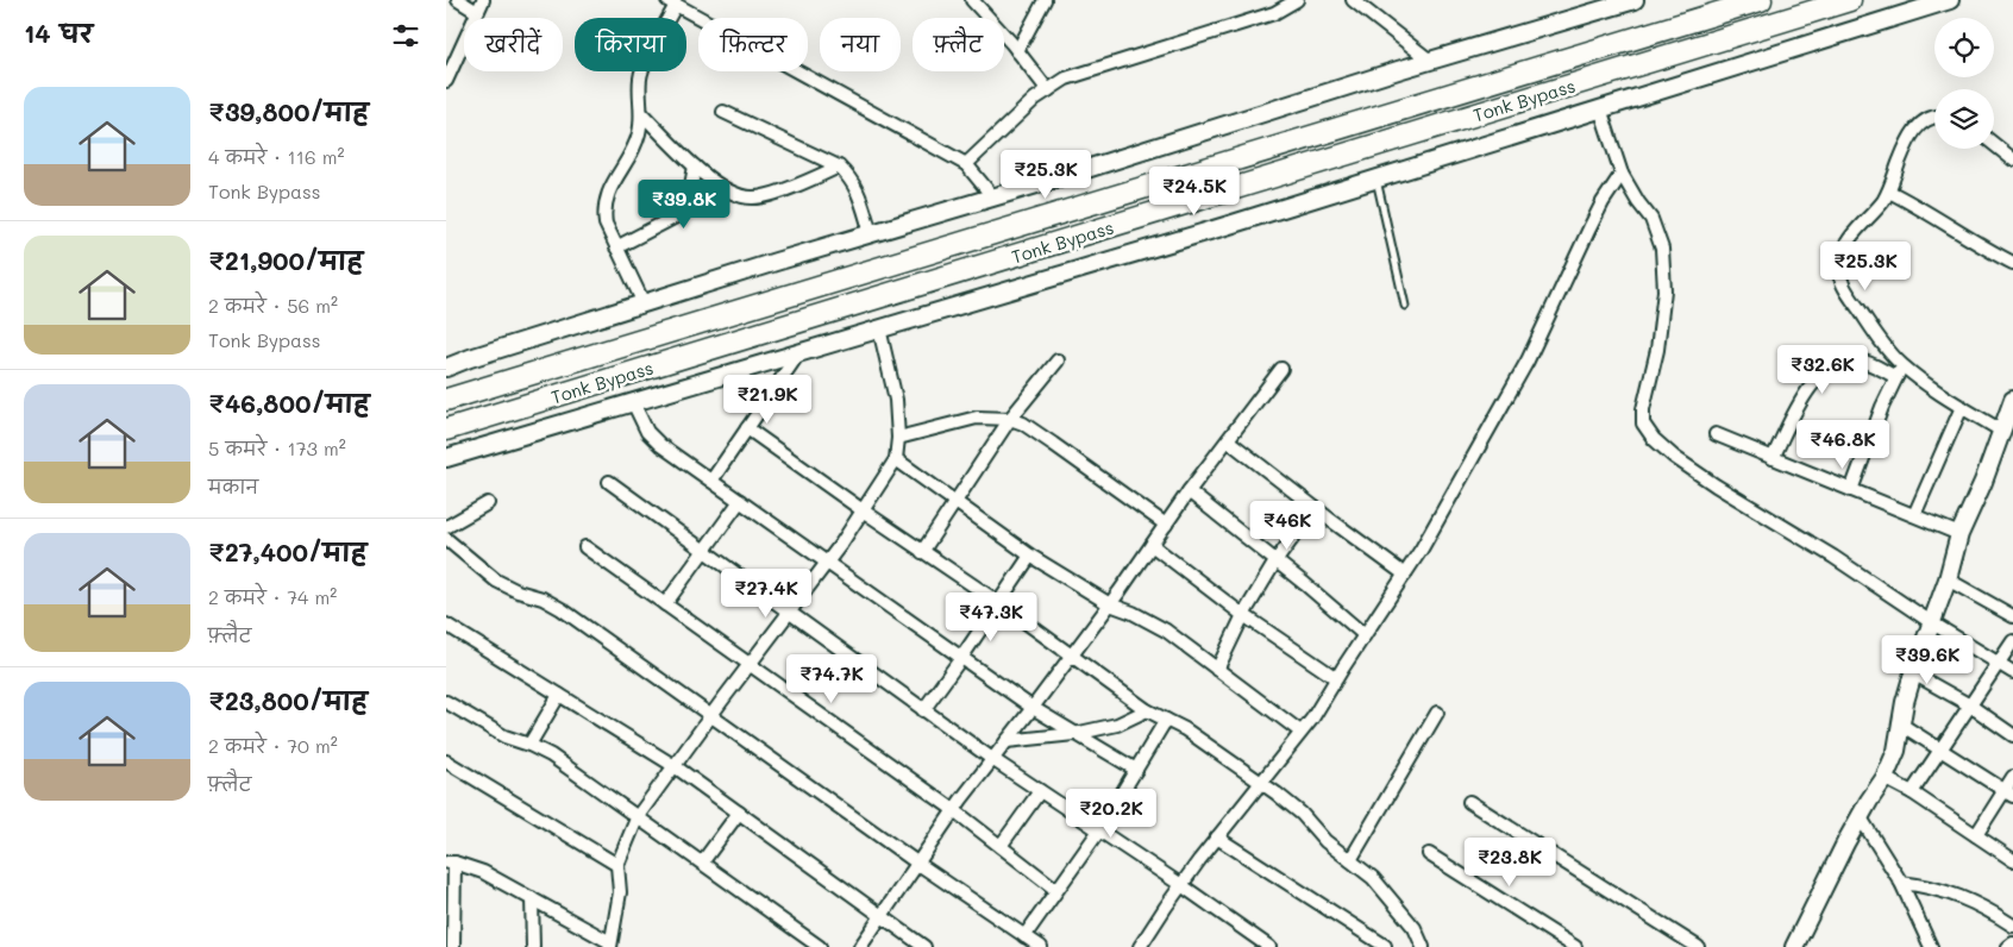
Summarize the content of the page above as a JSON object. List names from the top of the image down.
{
  "streets": {
    "highway": ["Tonk Bypass"]
  },
  "page": {
    "heading": "14 घर",
    "chip": [
      "खरीदें",
      "किराया",
      "फ़िल्टर",
      "नया",
      "फ़्लैट"
    ],
    "list": [
      {
        "name": "₹39,800/माह",
        "note": "4 कमरे · 116 m² · Tonk Bypass"
      },
      {
        "name": "₹21,900/माह",
        "note": "2 कमरे · 56 m² · Tonk Bypass"
      },
      {
        "name": "₹46,800/माह",
        "note": "5 कमरे · 173 m² · मकान"
      },
      {
        "name": "₹27,400/माह",
        "note": "2 कमरे · 74 m² · फ़्लैट"
      },
      {
        "name": "₹23,800/माह",
        "note": "2 कमरे · 70 m² · फ़्लैट"
      }
    ],
    "price": [
      "₹25.3K",
      "₹24.5K",
      "₹39.8K",
      "₹25.3K",
      "₹32.6K",
      "₹21.9K",
      "₹46.8K",
      "₹46K",
      "₹27.4K",
      "₹47.3K",
      "₹39.6K",
      "₹74.7K",
      "₹20.2K",
      "₹23.8K"
    ]
  }
}
